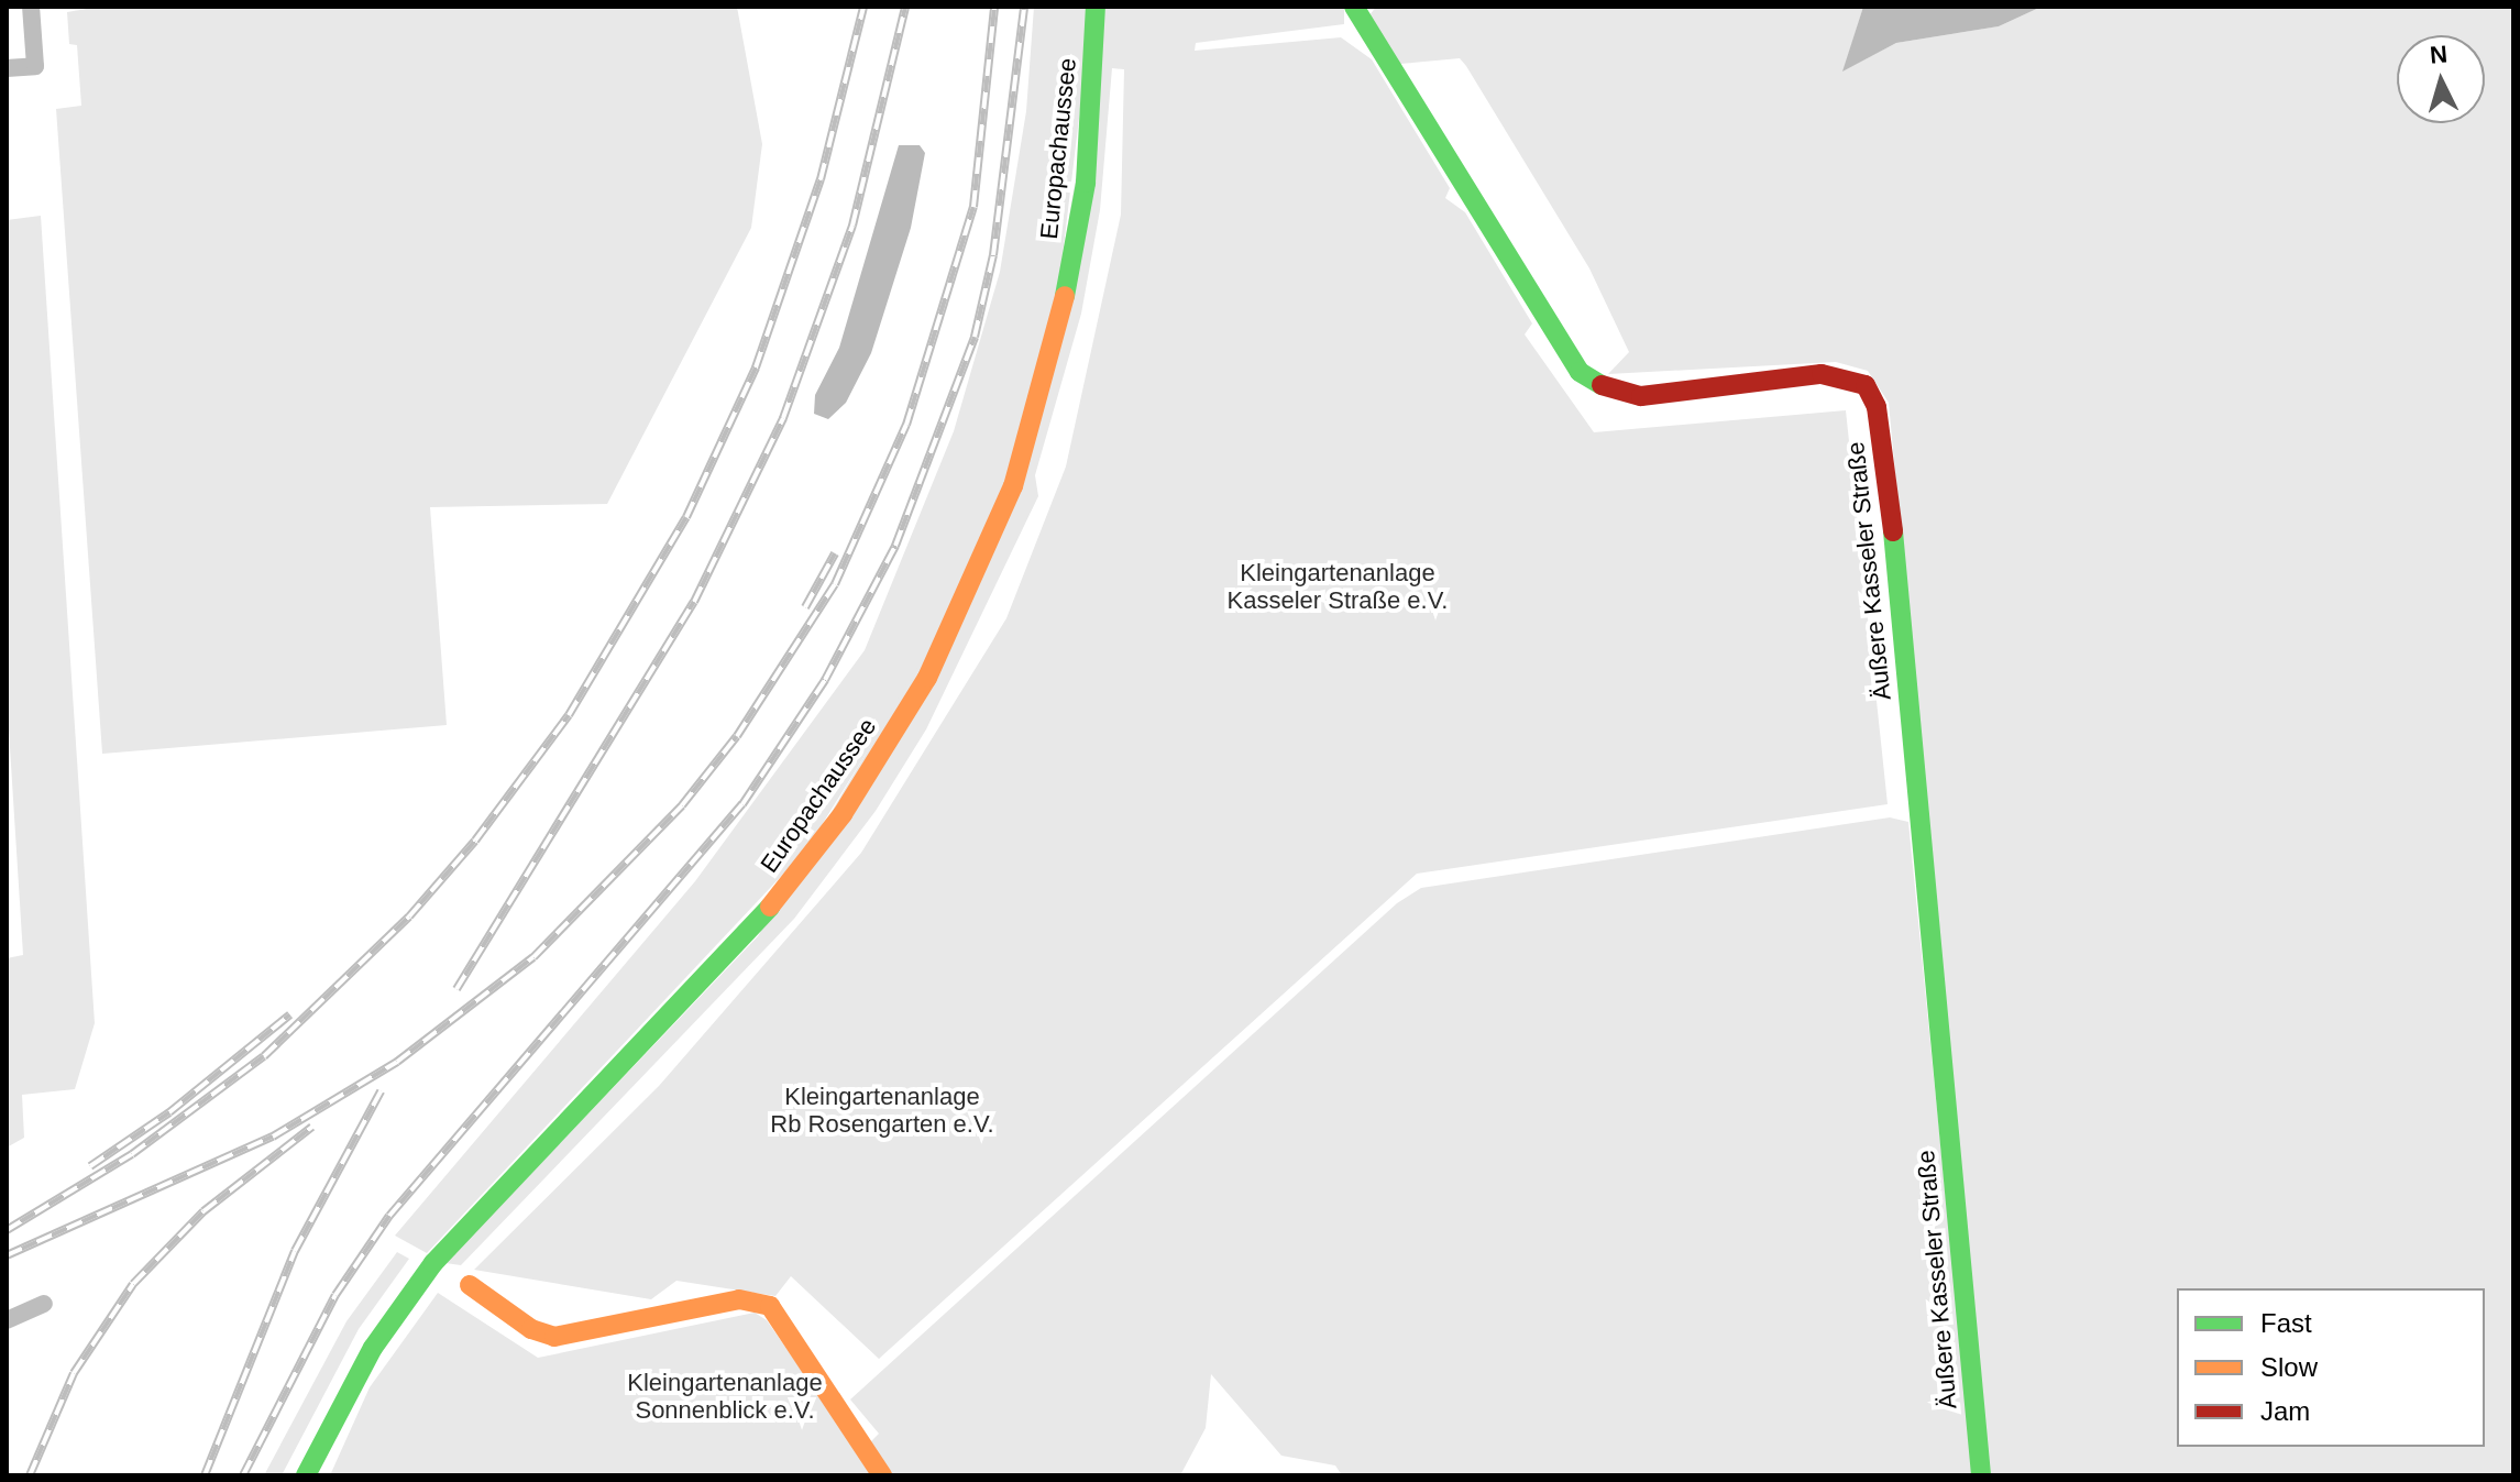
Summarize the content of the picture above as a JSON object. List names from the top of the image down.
{
  "streets": {
    "street": ["Europachaussee", "Äußere Kasseler Straße"]
  },
  "parks": ["Kleingartenanlage Kasseler Straße e.V.", "Kleingartenanlage Rb Rosengarten e.V.", "Kleingartenanlage Sonnenblick e.V."],
  "legend": ["Fast", "Slow", "Jam"],
  "north": "top"
}
